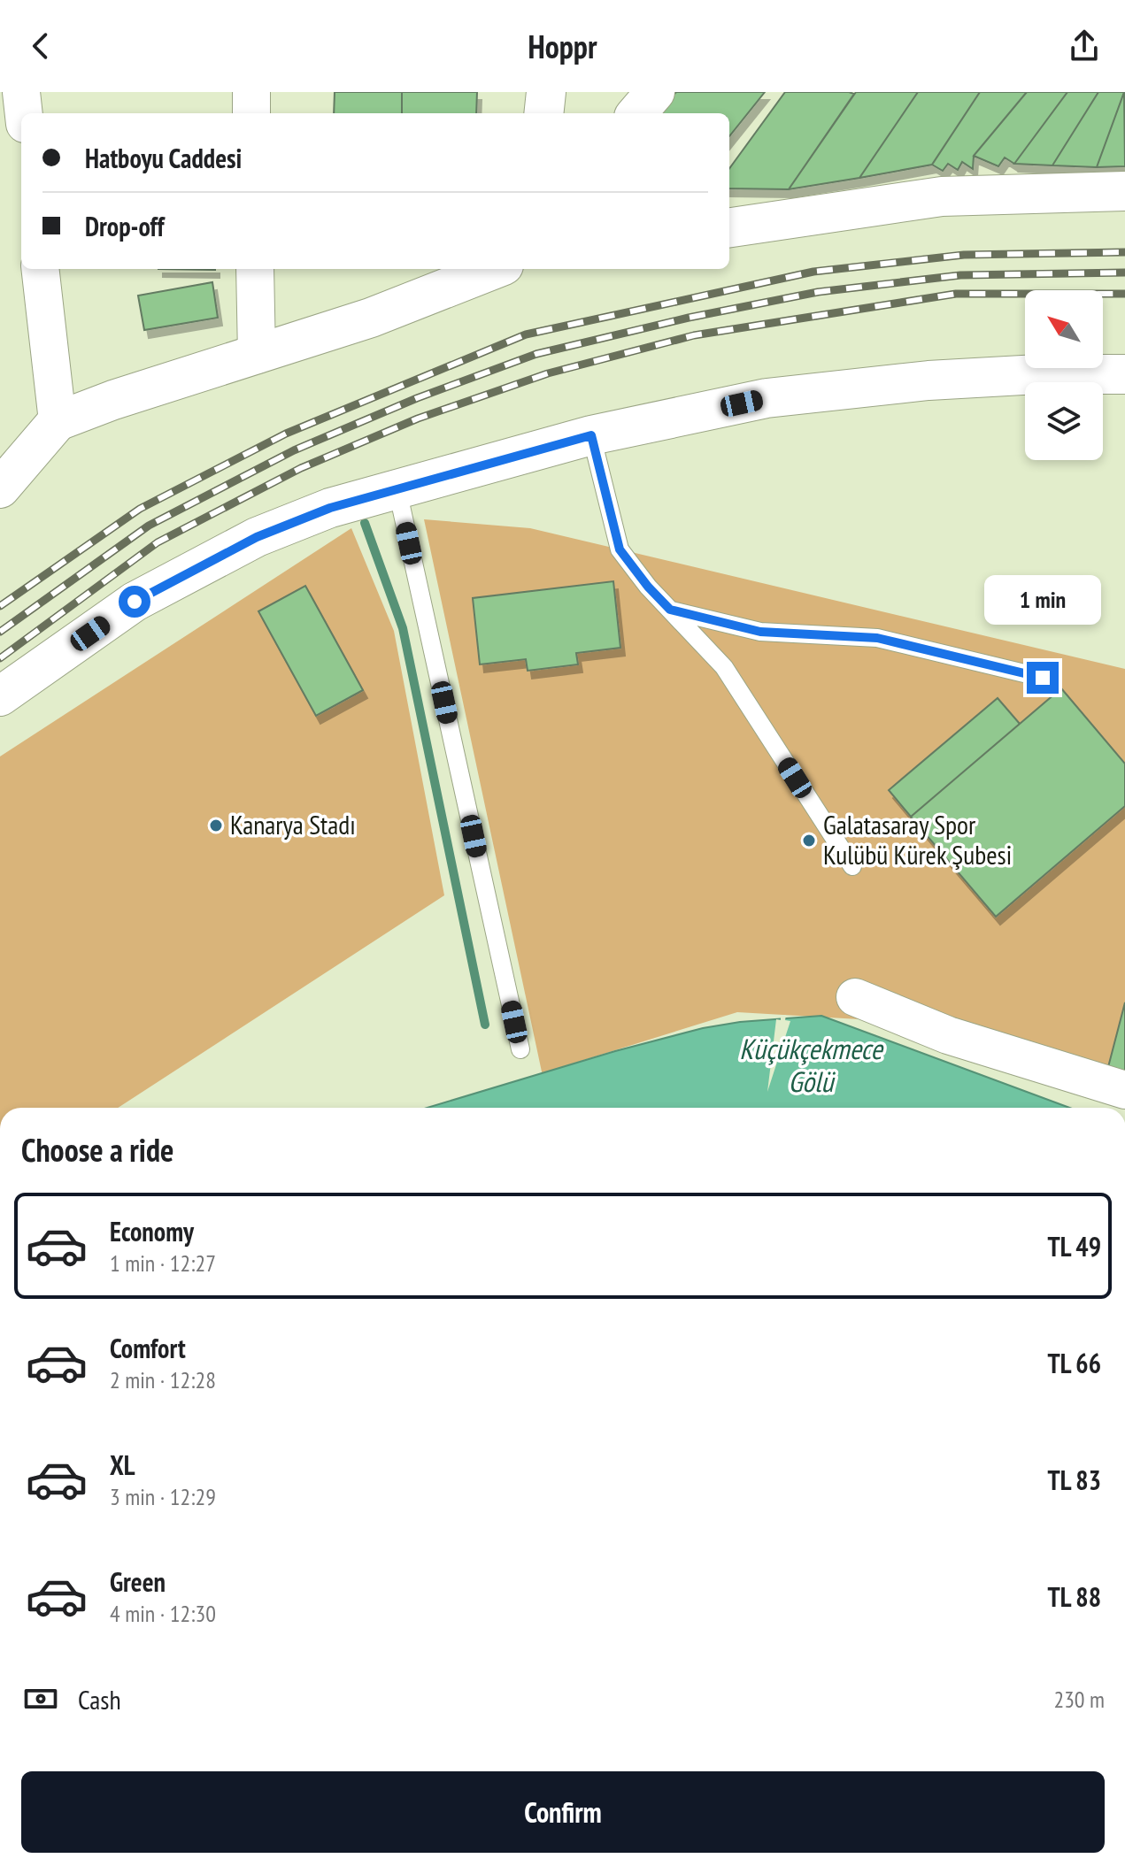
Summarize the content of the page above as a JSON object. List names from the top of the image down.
{
  "water": ["Küçükçekmece Gölü"],
  "places": ["Kanarya Stadı", "Galatasaray Spor Kulübü Kürek Şubesi"],
  "north": "top left",
  "page": {
    "header": "Hoppr",
    "banner": ["Hatboyu Caddesi", "Drop-off"],
    "bubble": "1 min",
    "heading": "Choose a ride",
    "list": [
      {
        "name": "Economy",
        "note": "1 min · 12:27",
        "value": "TL 49"
      },
      {
        "name": "Comfort",
        "note": "2 min · 12:28",
        "value": "TL 66"
      },
      {
        "name": "XL",
        "note": "3 min · 12:29",
        "value": "TL 83"
      },
      {
        "name": "Green",
        "note": "4 min · 12:30",
        "value": "TL 88"
      }
    ],
    "pay": ["Cash", "230 m"],
    "buttons": "Confirm"
  }
}
